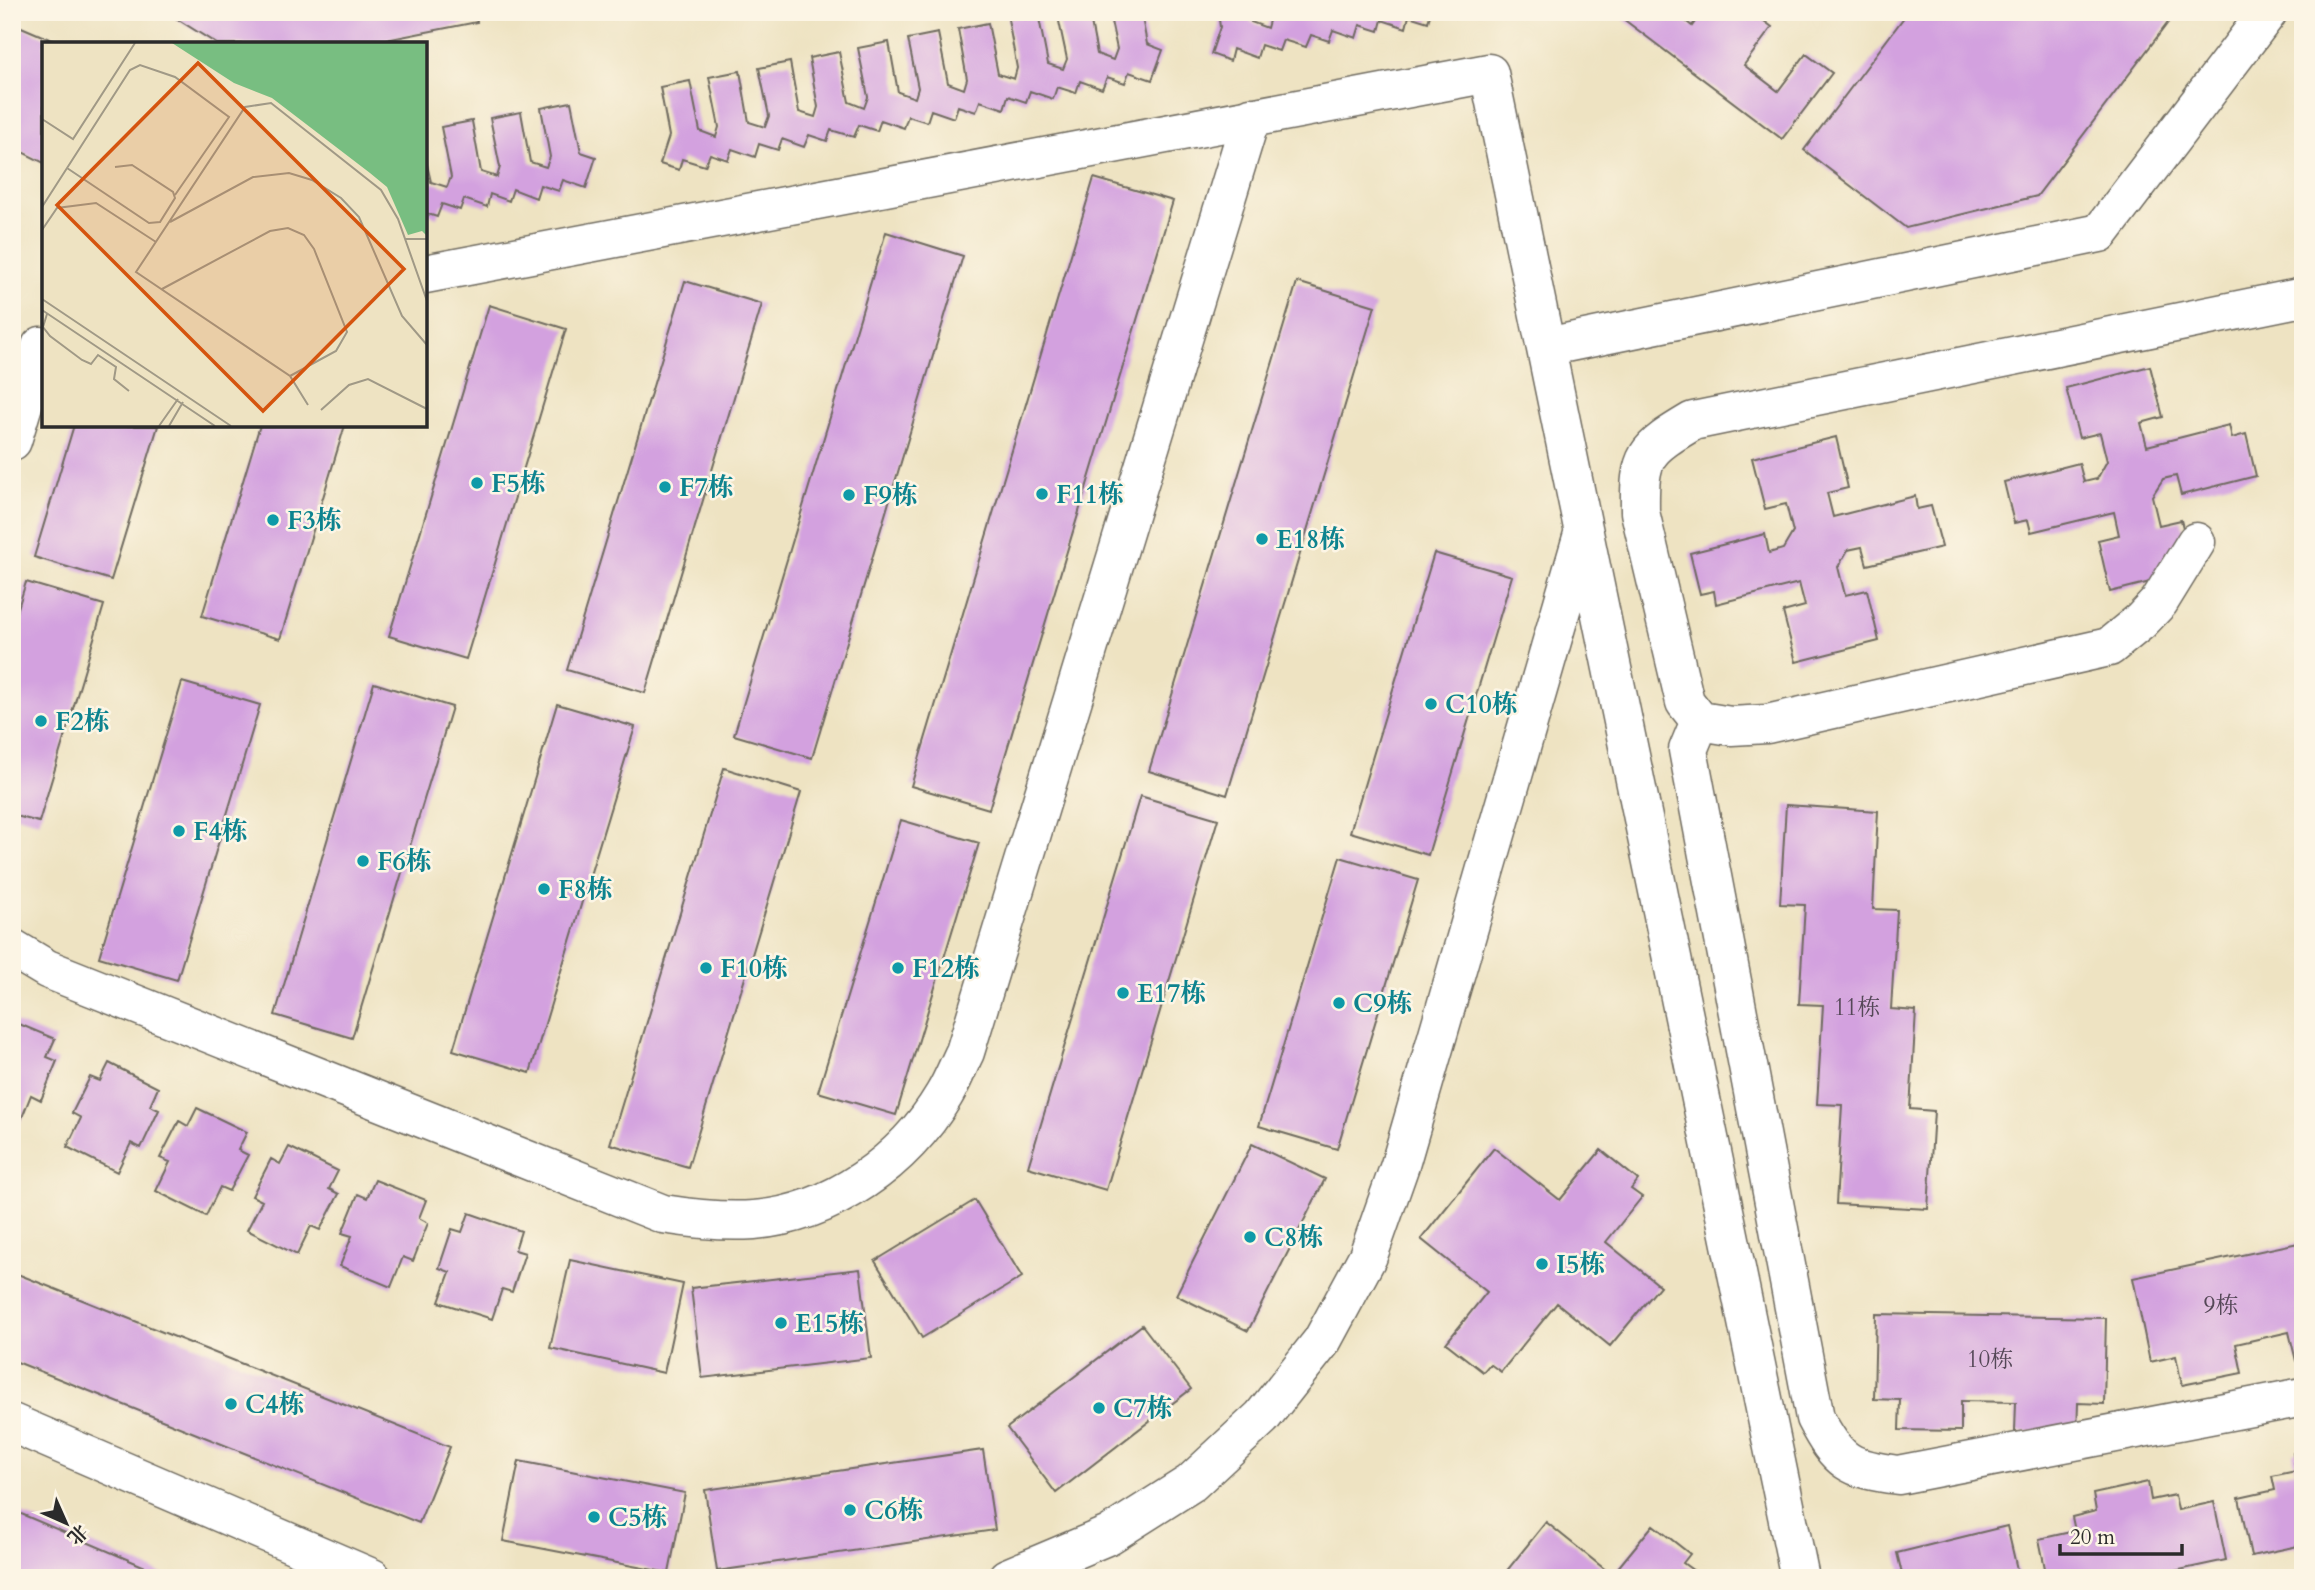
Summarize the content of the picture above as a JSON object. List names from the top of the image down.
{
  "places": [
    "F5栋",
    "F7栋",
    "F11栋",
    "F9栋",
    "F3栋",
    "E18栋",
    "C10栋",
    "F2栋",
    "F4栋",
    "F6栋",
    "F8栋",
    "F10栋",
    "F12栋",
    "E17栋",
    "C9栋",
    "C8栋",
    "I5栋",
    "E15栋",
    "C4栋",
    "C7栋",
    "C6栋",
    "C5栋"
  ],
  "house_numbers": ["11栋", "9栋", "10栋"],
  "scale_bar": "20 m",
  "north": "bottom right"
}
